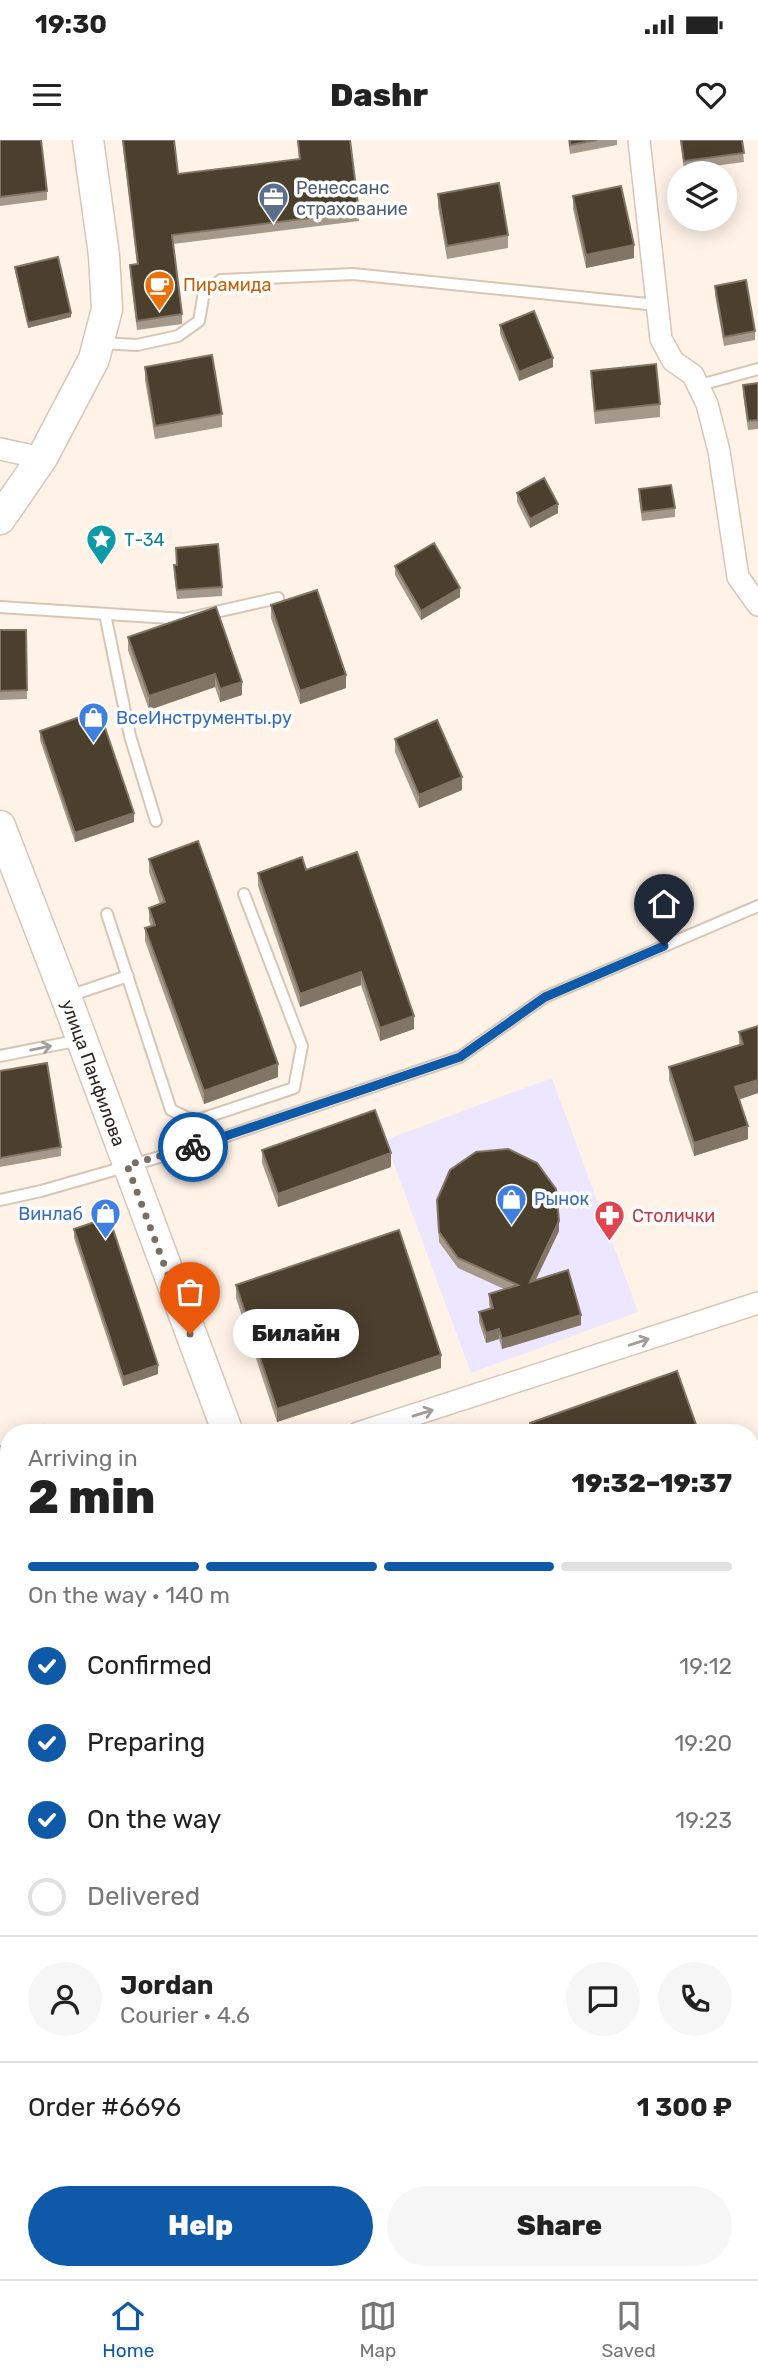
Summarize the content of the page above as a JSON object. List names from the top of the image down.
{
  "streets": {
    "main road": ["улица Панфилова"]
  },
  "places": {
    "office": ["Ренессанс страхование"],
    "cafe": ["Пирамида"],
    "place": ["Т-34"],
    "shop": ["ВсеИнструменты.ру", "Рынок", "Винлаб"],
    "pharmacy": ["Столички"],
    "other": ["Билайн"]
  },
  "page": {
    "status": "19:30",
    "header": "Dashr",
    "bubble": "Билайн",
    "heading": ["2 min", "Arriving in", "19:32–19:37"],
    "panel": [
      "Jordan",
      "Courier · 4.6",
      "Order #6696",
      "1 300 ₽"
    ],
    "bar": "On the way · 140 m",
    "list": [
      ["Confirmed", "19:12"],
      ["Preparing", "19:20"],
      ["On the way", "19:23"],
      "Delivered"
    ],
    "buttons": ["Help", "Share"],
    "tabs": ["Home", "Map", "Saved"]
  }
}
